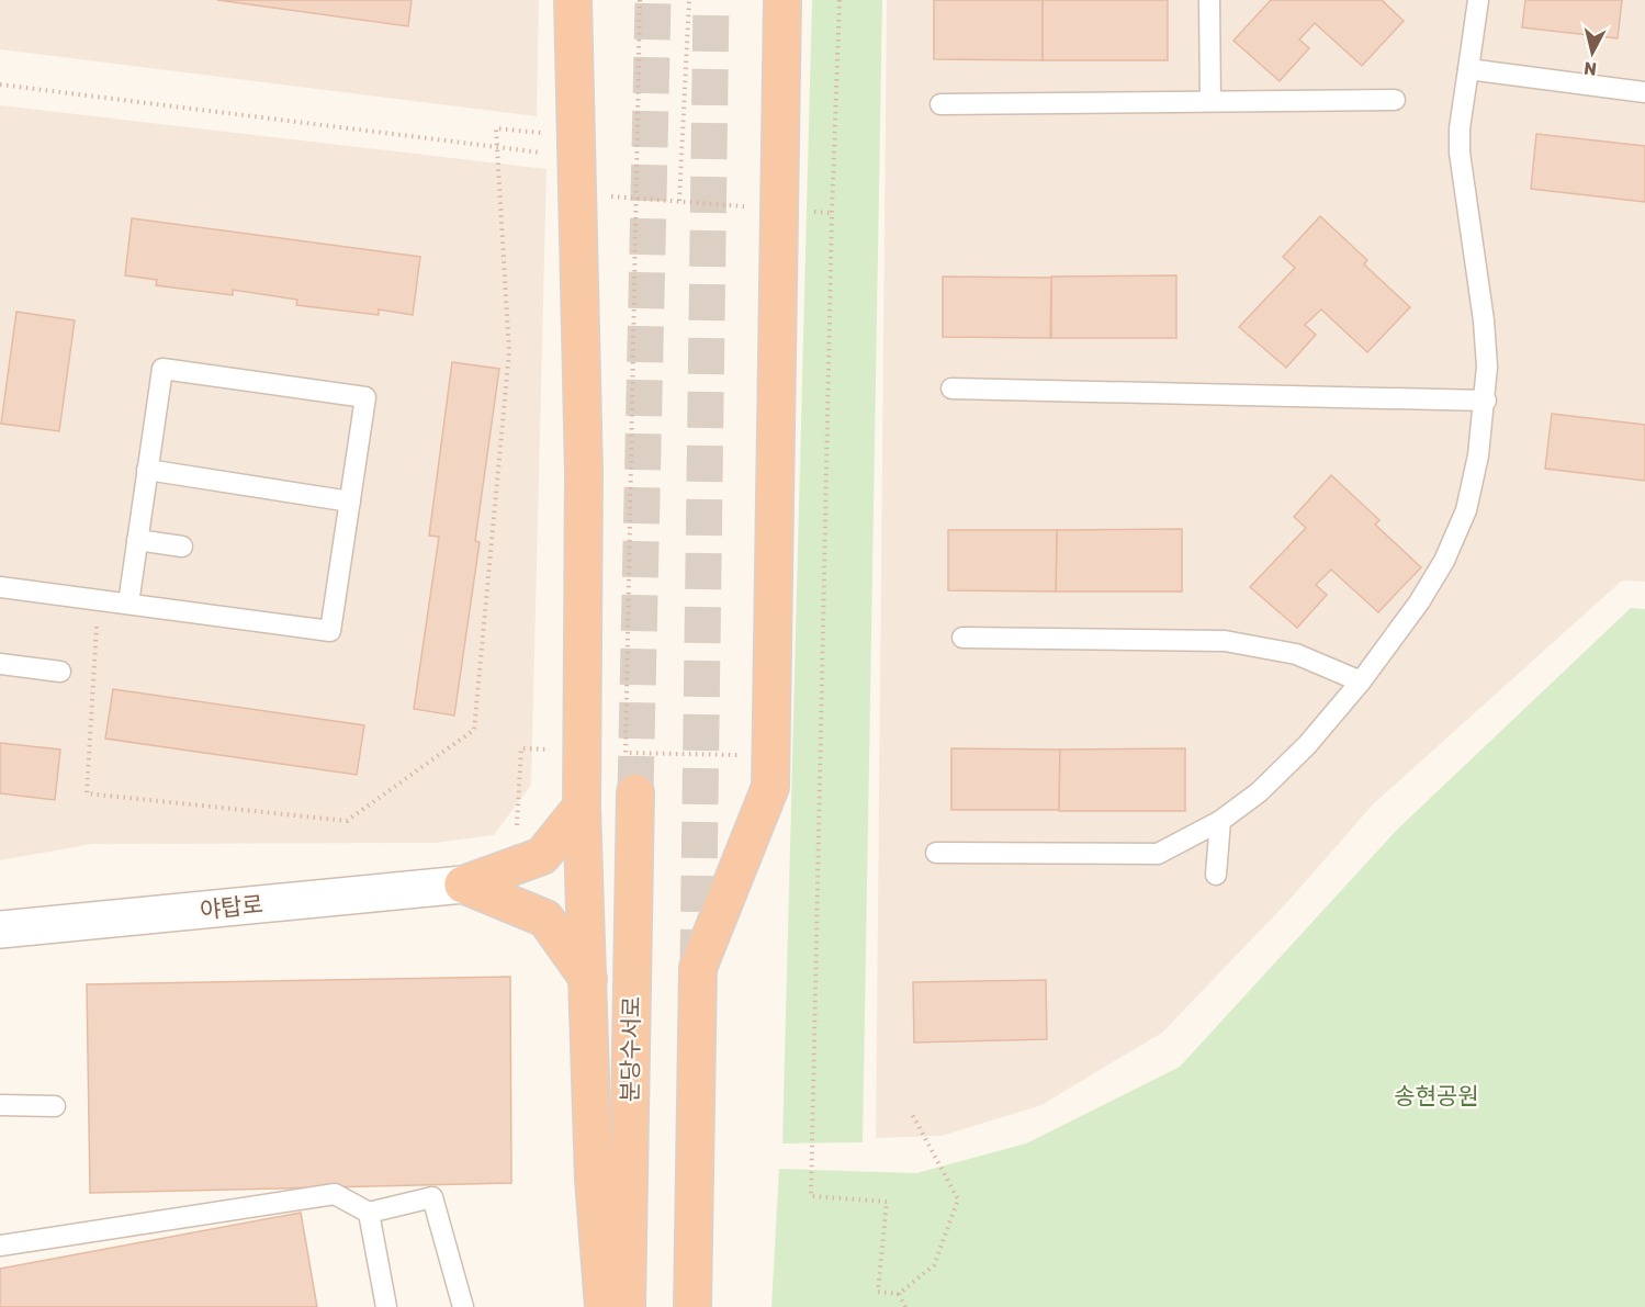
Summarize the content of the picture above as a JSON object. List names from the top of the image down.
{
  "streets": {
    "highway": ["분당수서로"],
    "street": ["야탑로"]
  },
  "parks": ["송현공원"],
  "north": "bottom"
}
